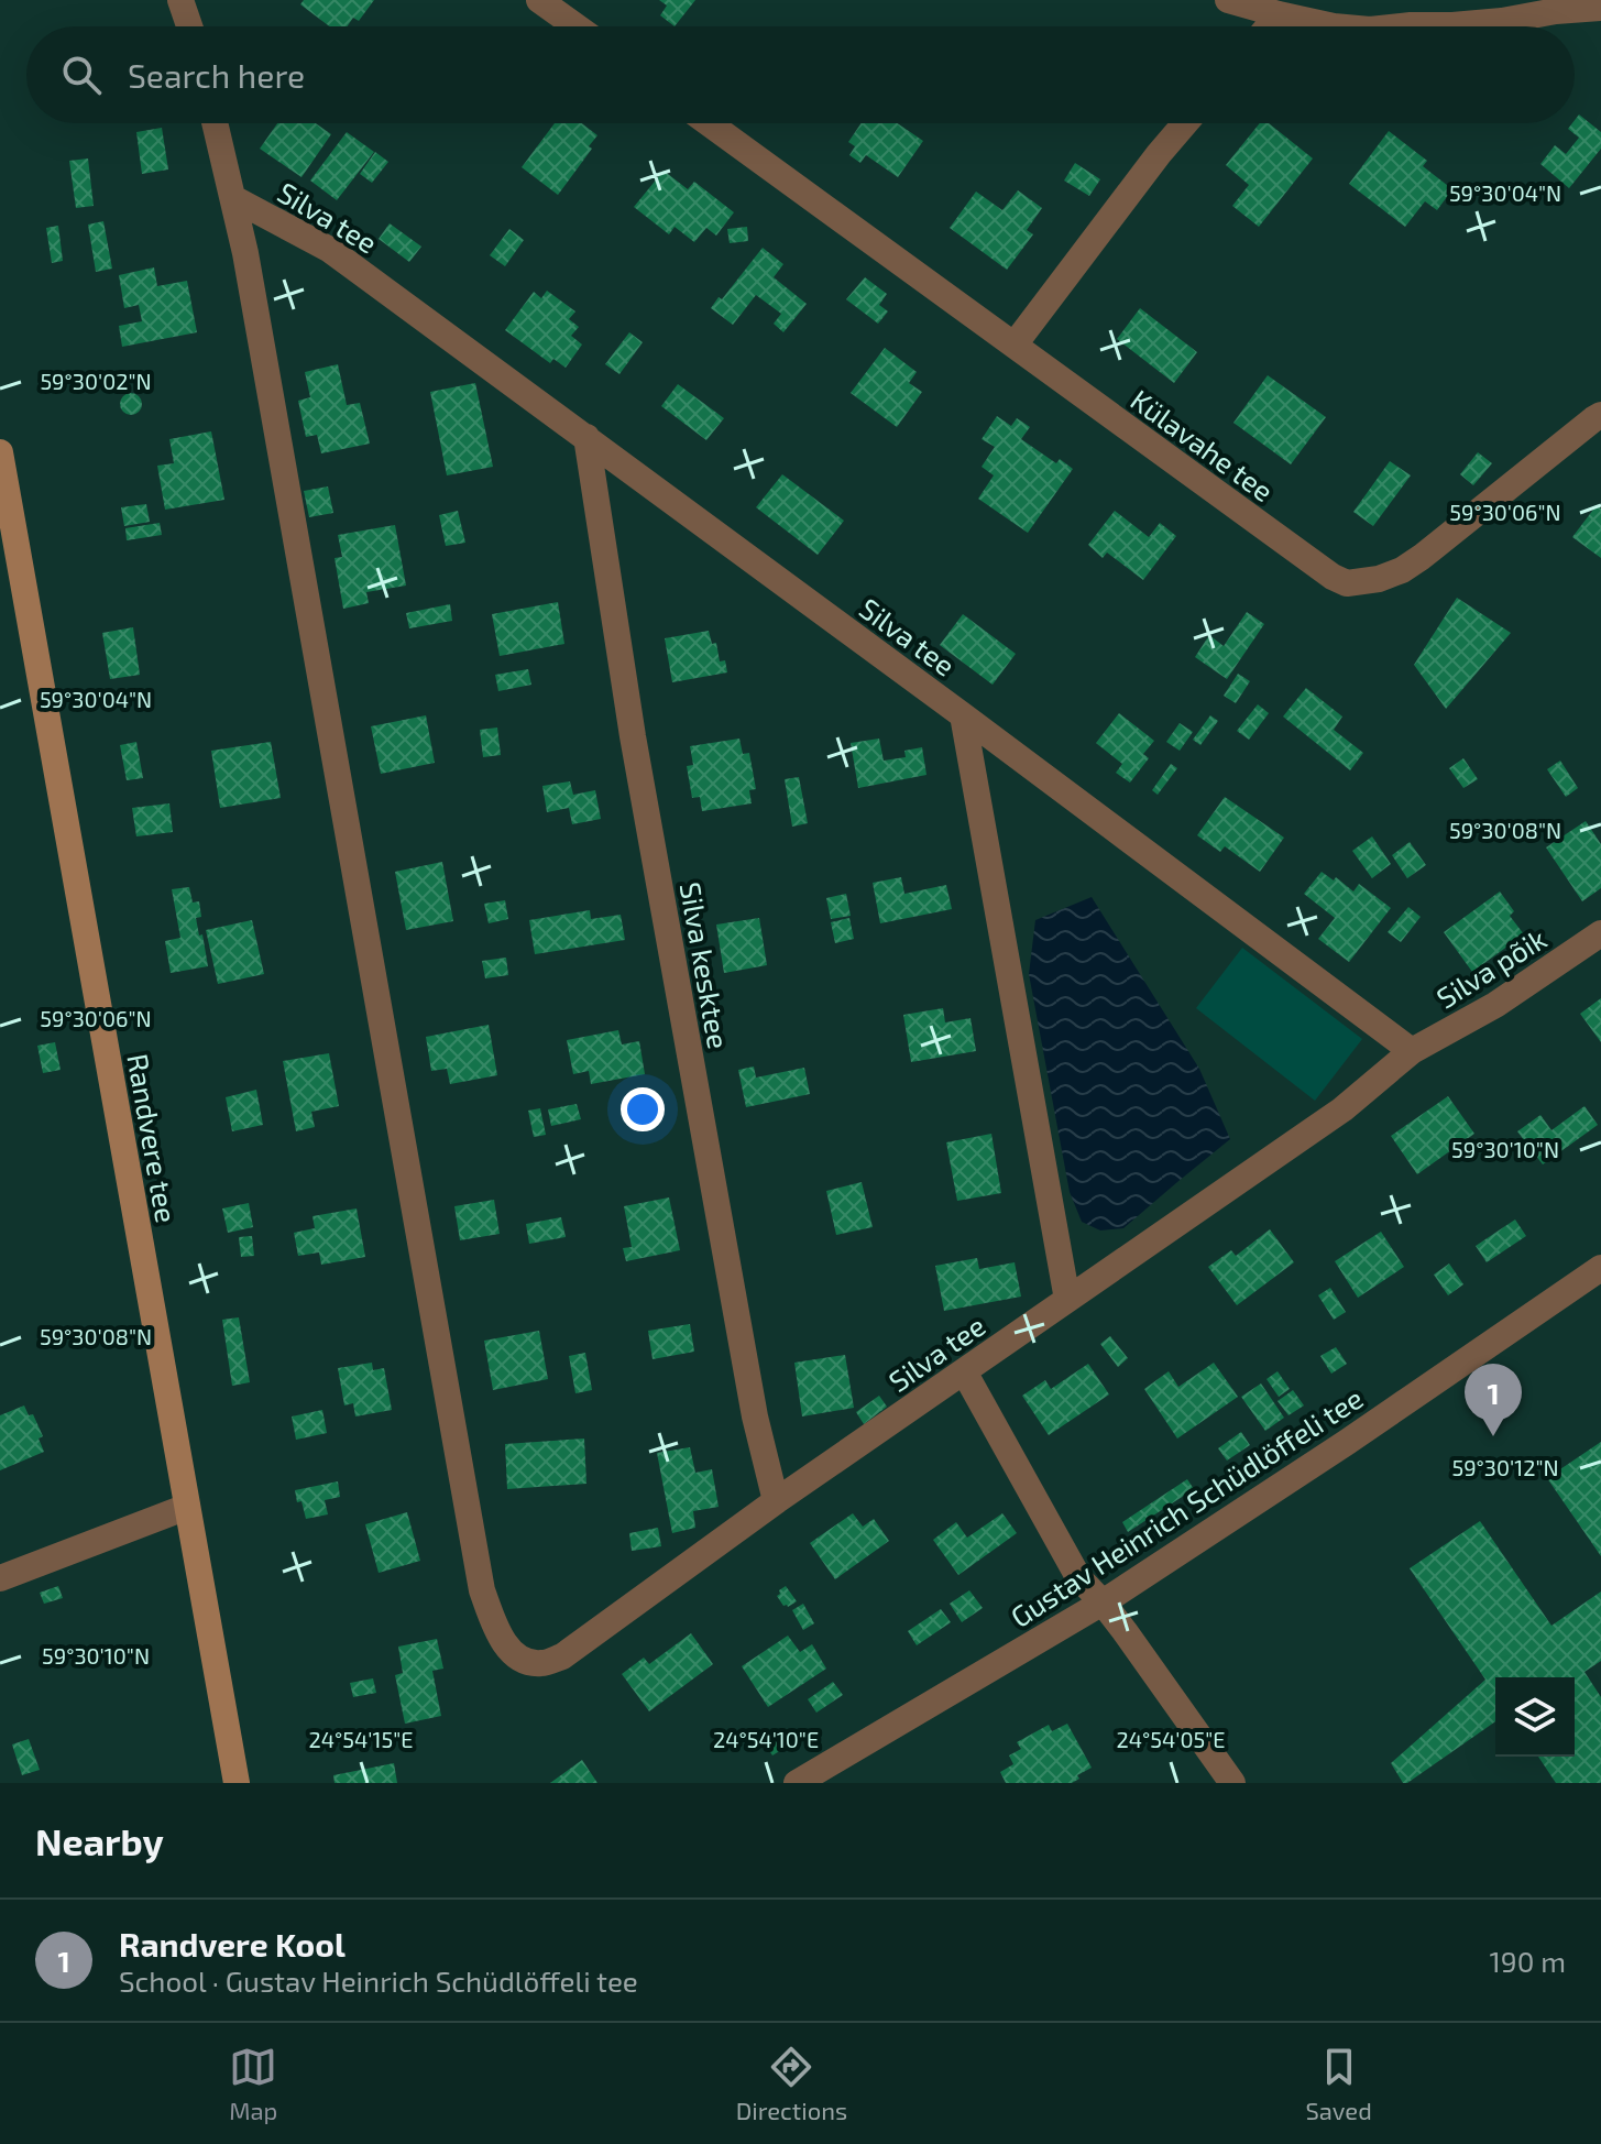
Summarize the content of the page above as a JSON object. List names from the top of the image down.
{
  "streets": {
    "street": [
      "Silva tee",
      "Külavahe tee",
      "Silva kesktee",
      "Silva põik",
      "Randvere tee",
      "Gustav Heinrich Schüdlöffeli tee"
    ]
  },
  "crossings": [
    ["Silva tee", "Silva kesktee"],
    ["Silva tee", "Silva põik"]
  ],
  "page": {
    "search": "Search here",
    "pins": "1",
    "heading": "Nearby",
    "list": [
      {
        "mark": "1",
        "name": "Randvere Kool",
        "note": "School · Gustav Heinrich Schüdlöffeli tee",
        "value": "190 m"
      }
    ],
    "nav": ["Map", "Directions", "Saved"]
  },
  "coordinates": [
    "59°30'04\"N",
    "59°30'02\"N",
    "59°30'06\"N",
    "59°30'08\"N",
    "59°30'10\"N",
    "59°30'12\"N",
    "24°54'15\"E",
    "24°54'10\"E",
    "24°54'05\"E"
  ]
}
